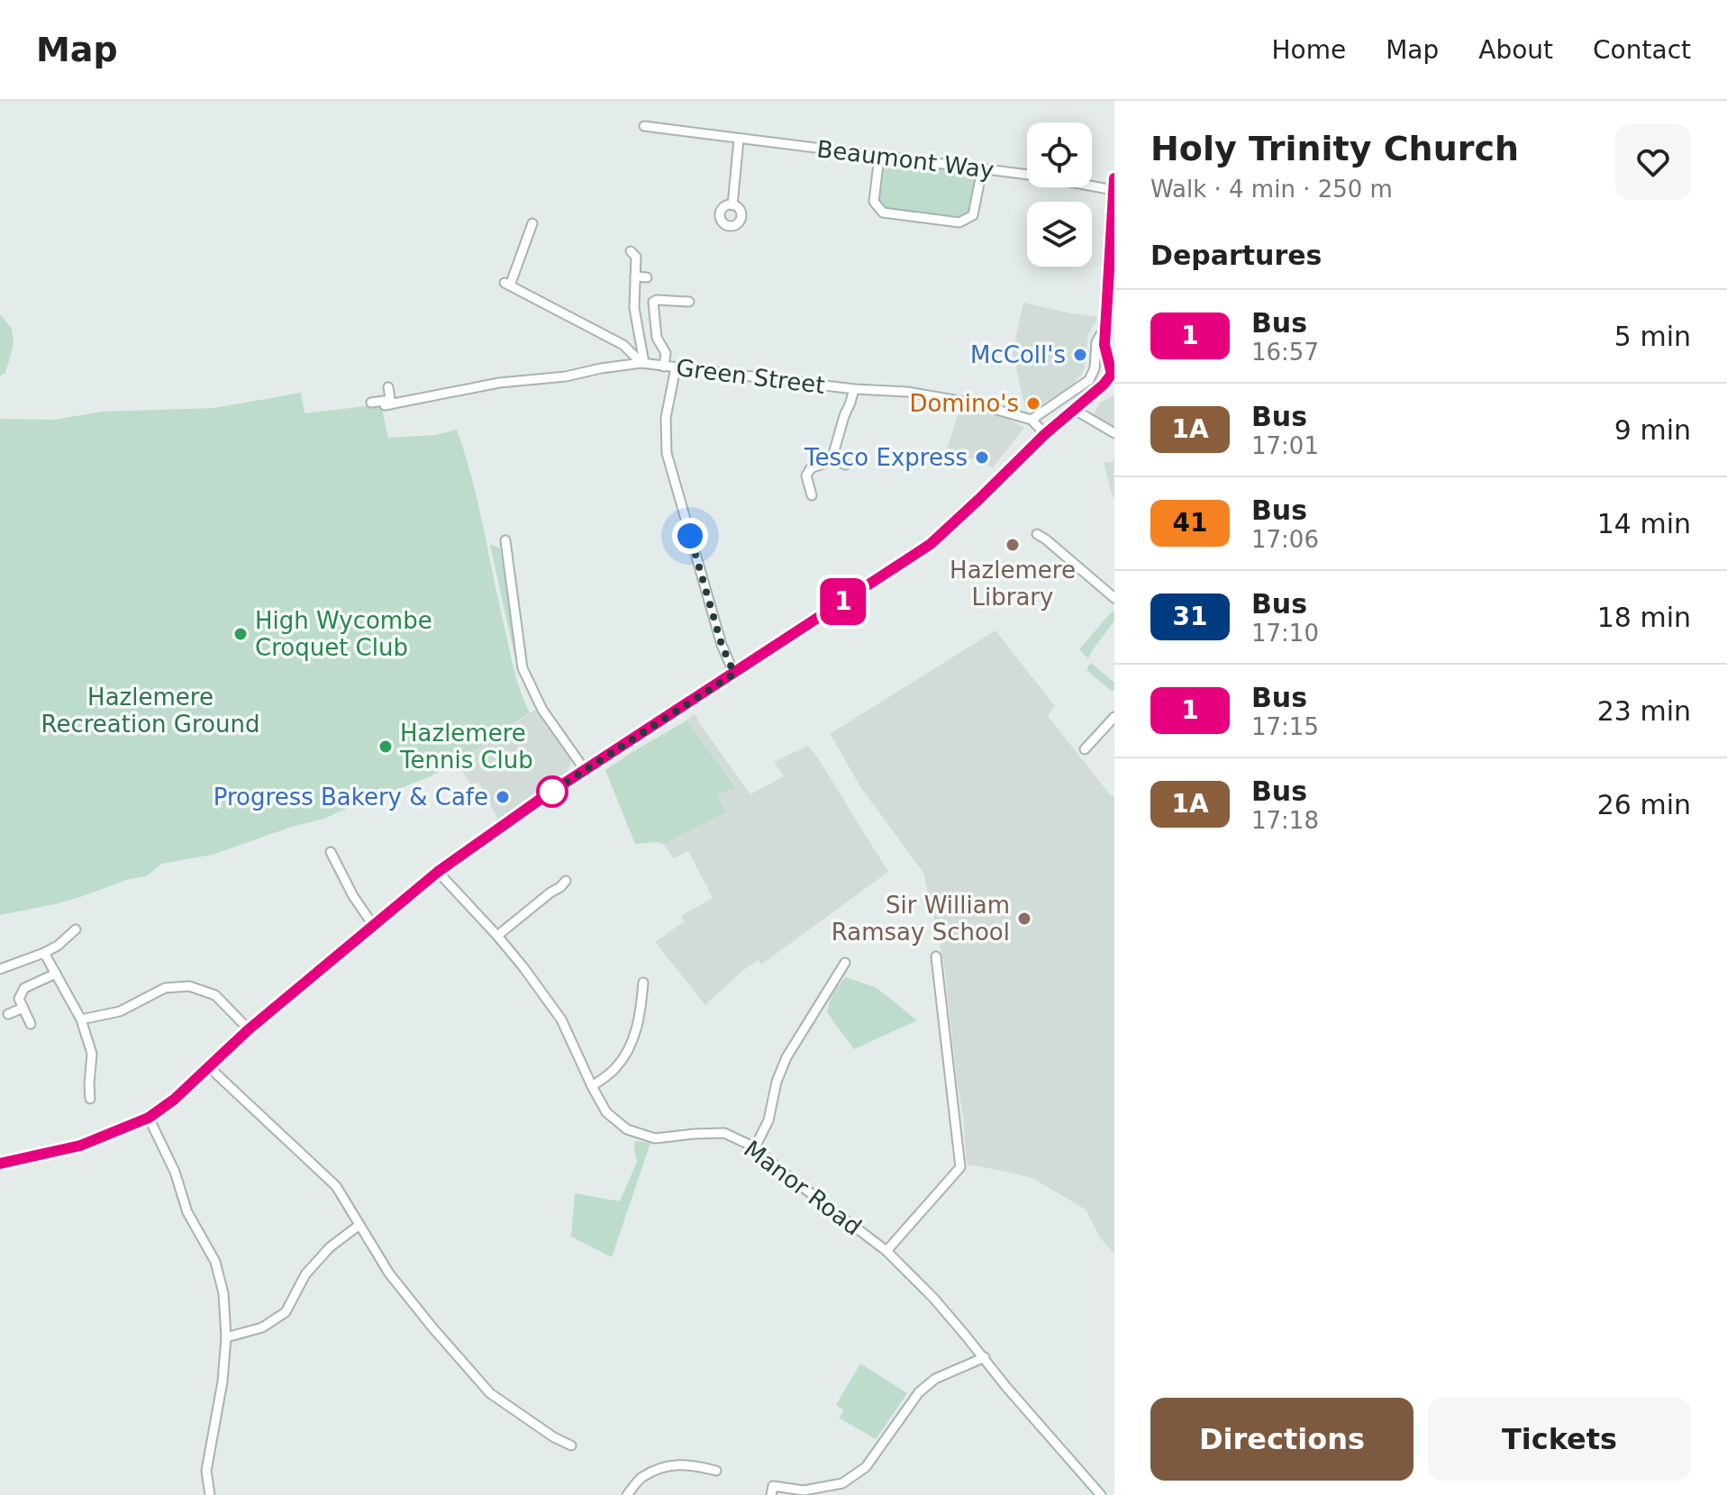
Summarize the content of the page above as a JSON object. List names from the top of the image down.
{
  "streets": {
    "street": ["Beaumont Way", "Green Street", "Manor Road"]
  },
  "parks": ["Hazlemere Recreation Ground"],
  "places": [
    "McColl's",
    "Domino's",
    "Tesco Express",
    "Hazlemere Library",
    "High Wycombe Croquet Club",
    "Hazlemere Tennis Club",
    "Progress Bakery & Cafe",
    "Sir William Ramsay School"
  ],
  "lines": ["bus line 1"],
  "page": {
    "header": "Map",
    "nav": [
      "Home",
      "Map",
      "About",
      "Contact"
    ],
    "on_map": "1",
    "heading": [
      ["Holy Trinity Church", "Walk · 4 min · 250 m"],
      "Departures"
    ],
    "list": [
      {
        "mark": "1",
        "name": "Bus",
        "note": "16:57",
        "value": "5 min"
      },
      {
        "mark": "1A",
        "name": "Bus",
        "note": "17:01",
        "value": "9 min"
      },
      {
        "mark": "41",
        "name": "Bus",
        "note": "17:06",
        "value": "14 min"
      },
      {
        "mark": "31",
        "name": "Bus",
        "note": "17:10",
        "value": "18 min"
      },
      {
        "mark": "1",
        "name": "Bus",
        "note": "17:15",
        "value": "23 min"
      },
      {
        "mark": "1A",
        "name": "Bus",
        "note": "17:18",
        "value": "26 min"
      }
    ],
    "buttons": ["Directions", "Tickets"]
  }
}
